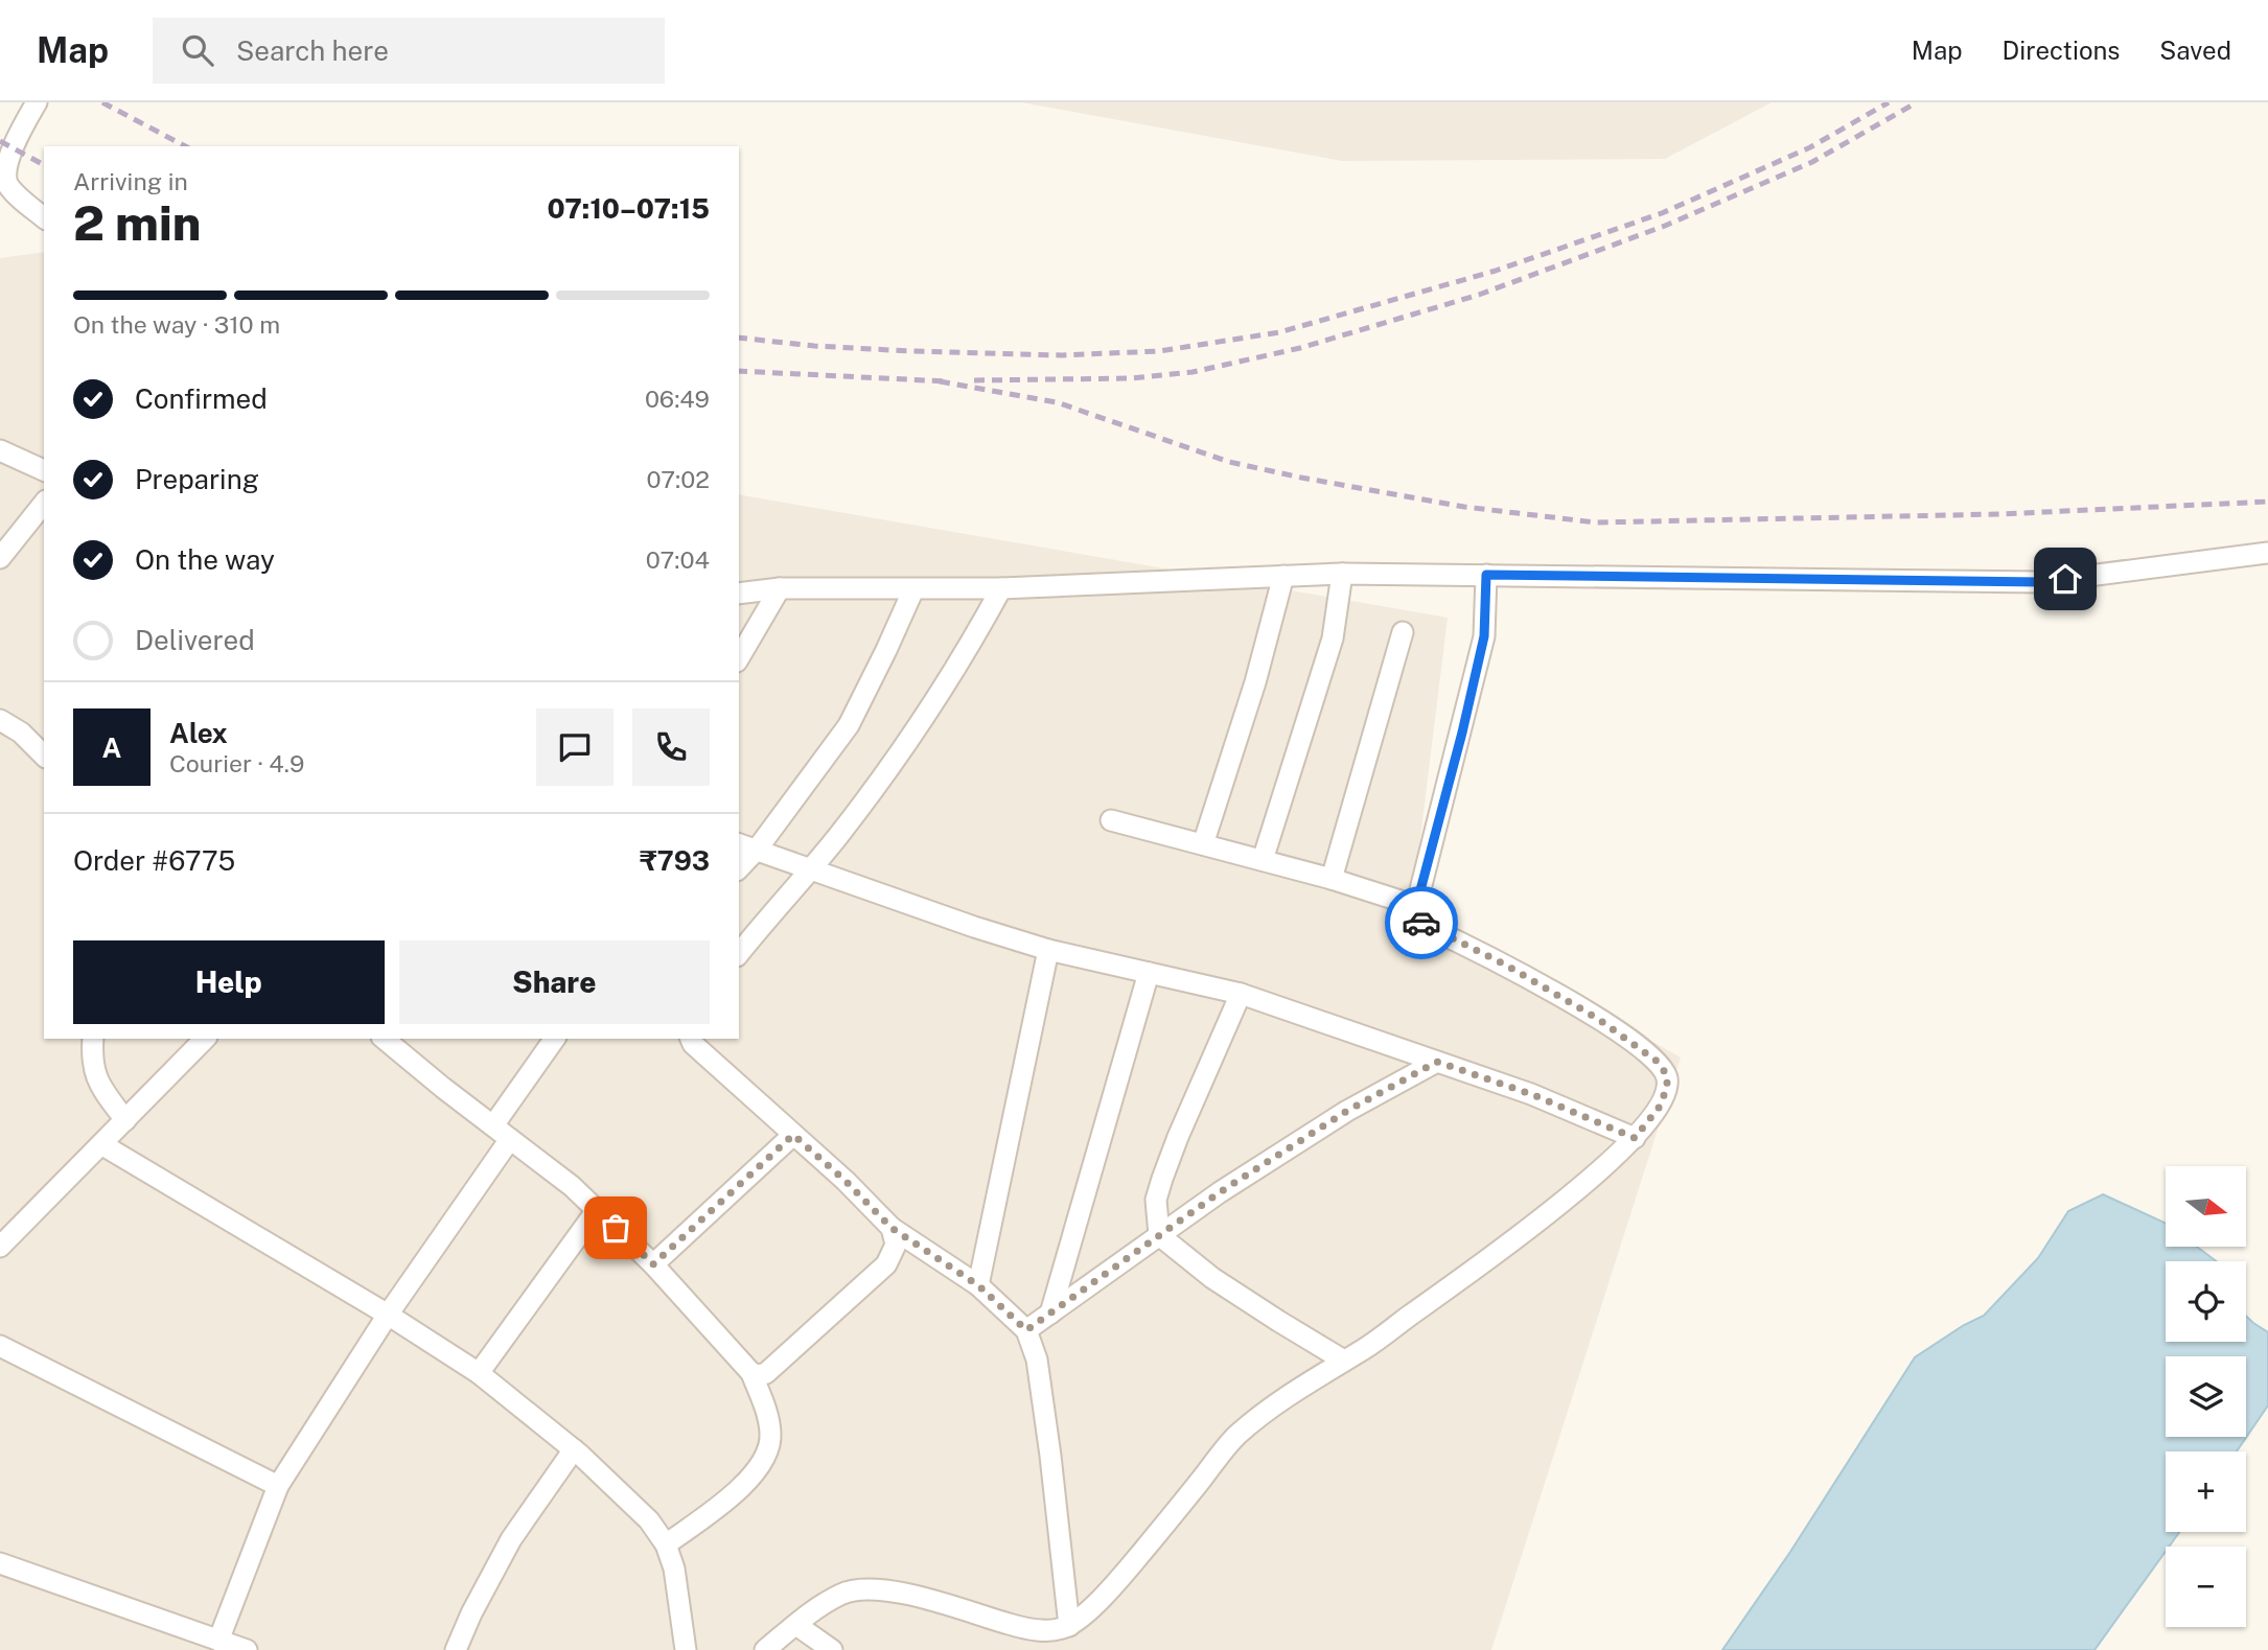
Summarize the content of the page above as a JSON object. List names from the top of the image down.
{
  "north": "right",
  "page": {
    "header": "Map",
    "search": "Search here",
    "nav": ["Map", "Directions", "Saved"],
    "heading": ["2 min", "Arriving in", "07:10–07:15"],
    "panel": [
      "Alex",
      "Courier · 4.9",
      "Order #6775",
      "₹793"
    ],
    "bar": "On the way · 310 m",
    "list": [
      ["Confirmed", "06:49"],
      ["Preparing", "07:02"],
      ["On the way", "07:04"],
      "Delivered"
    ],
    "round": "A",
    "buttons": ["Help", "Share"],
    "map_buttons": ["+", "−"]
  }
}
